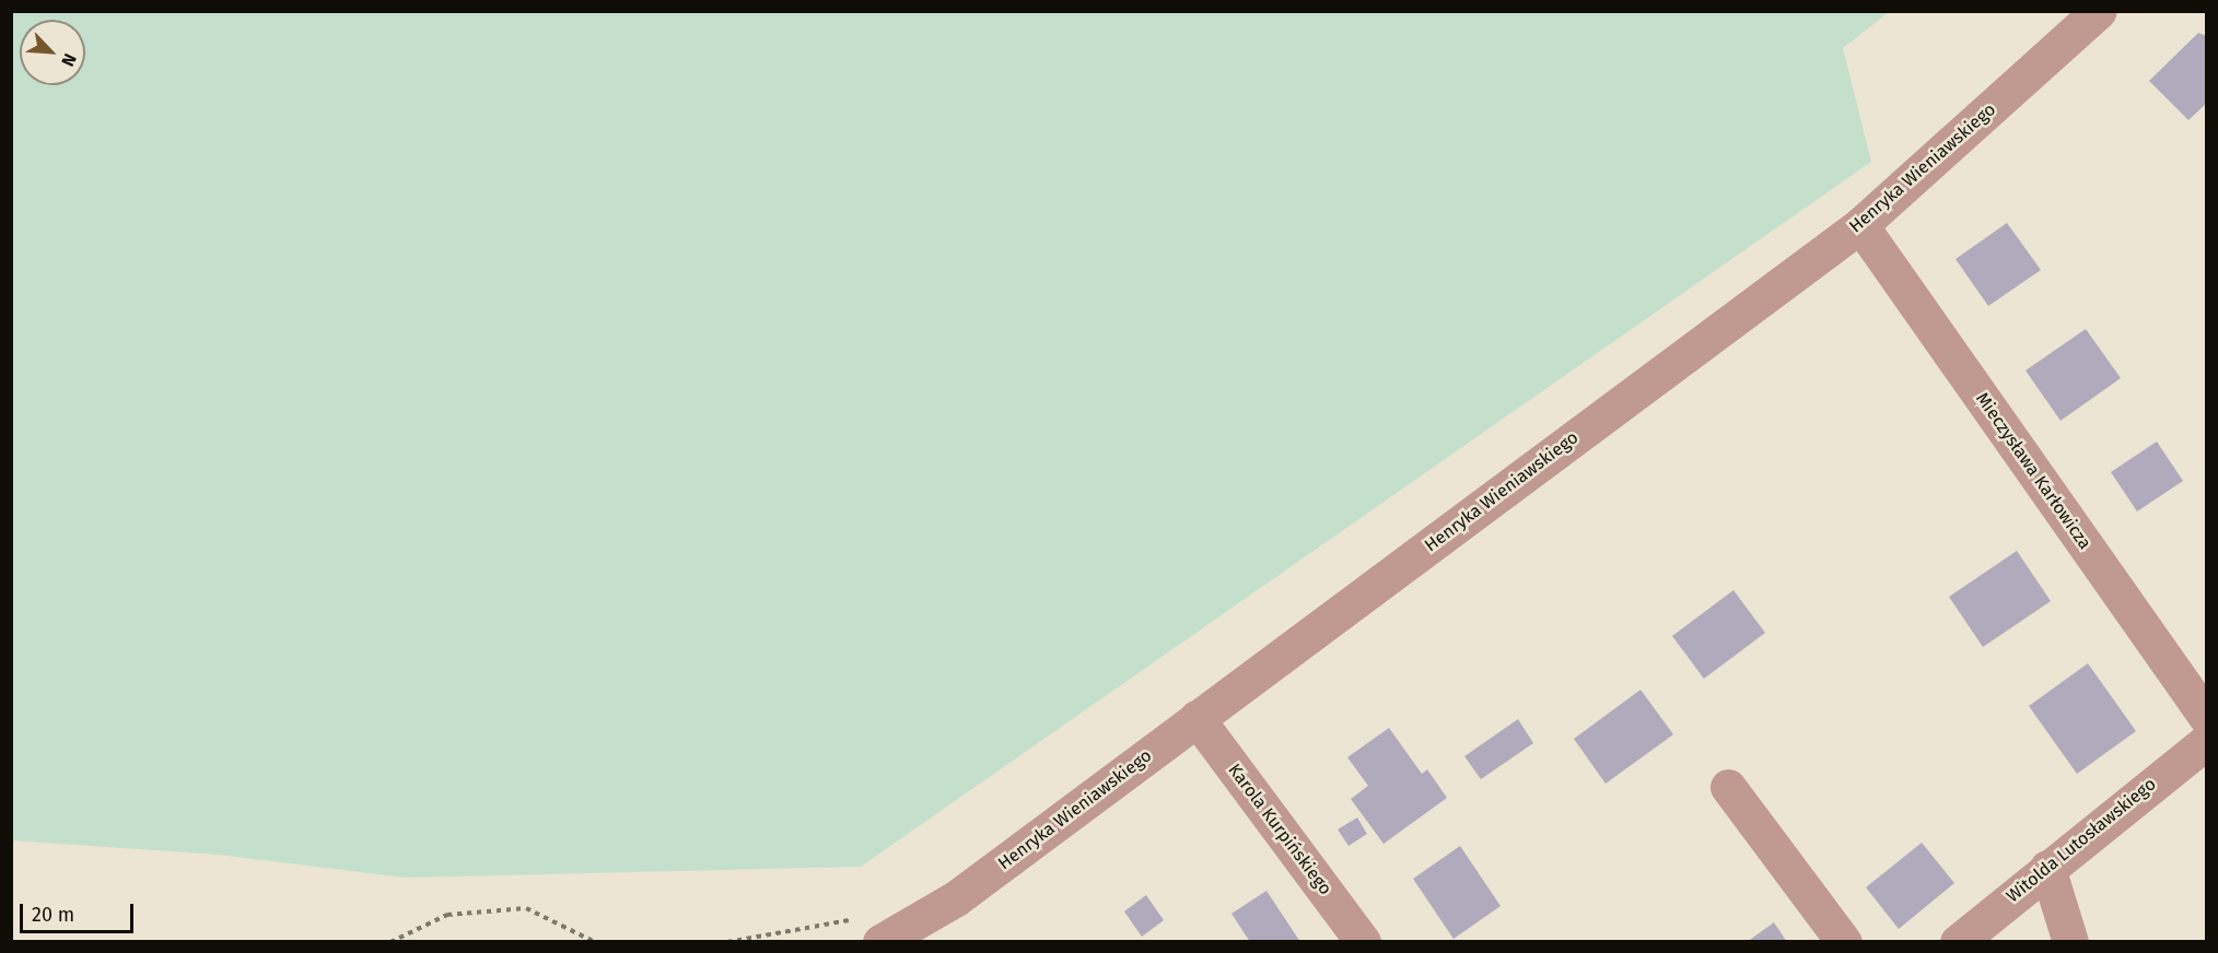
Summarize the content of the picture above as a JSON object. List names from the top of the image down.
{
  "streets": {
    "street": [
      "Henryka Wieniawskiego",
      "Mieczysława Karłowicza",
      "Karola Kurpińskiego",
      "Witolda Lutosławskiego"
    ]
  },
  "crossings": [
    ["Henryka Wieniawskiego", "Mieczysława Karłowicza"],
    ["Henryka Wieniawskiego", "Karola Kurpińskiego"]
  ],
  "scale_bar": "20 m",
  "north": "bottom right"
}
